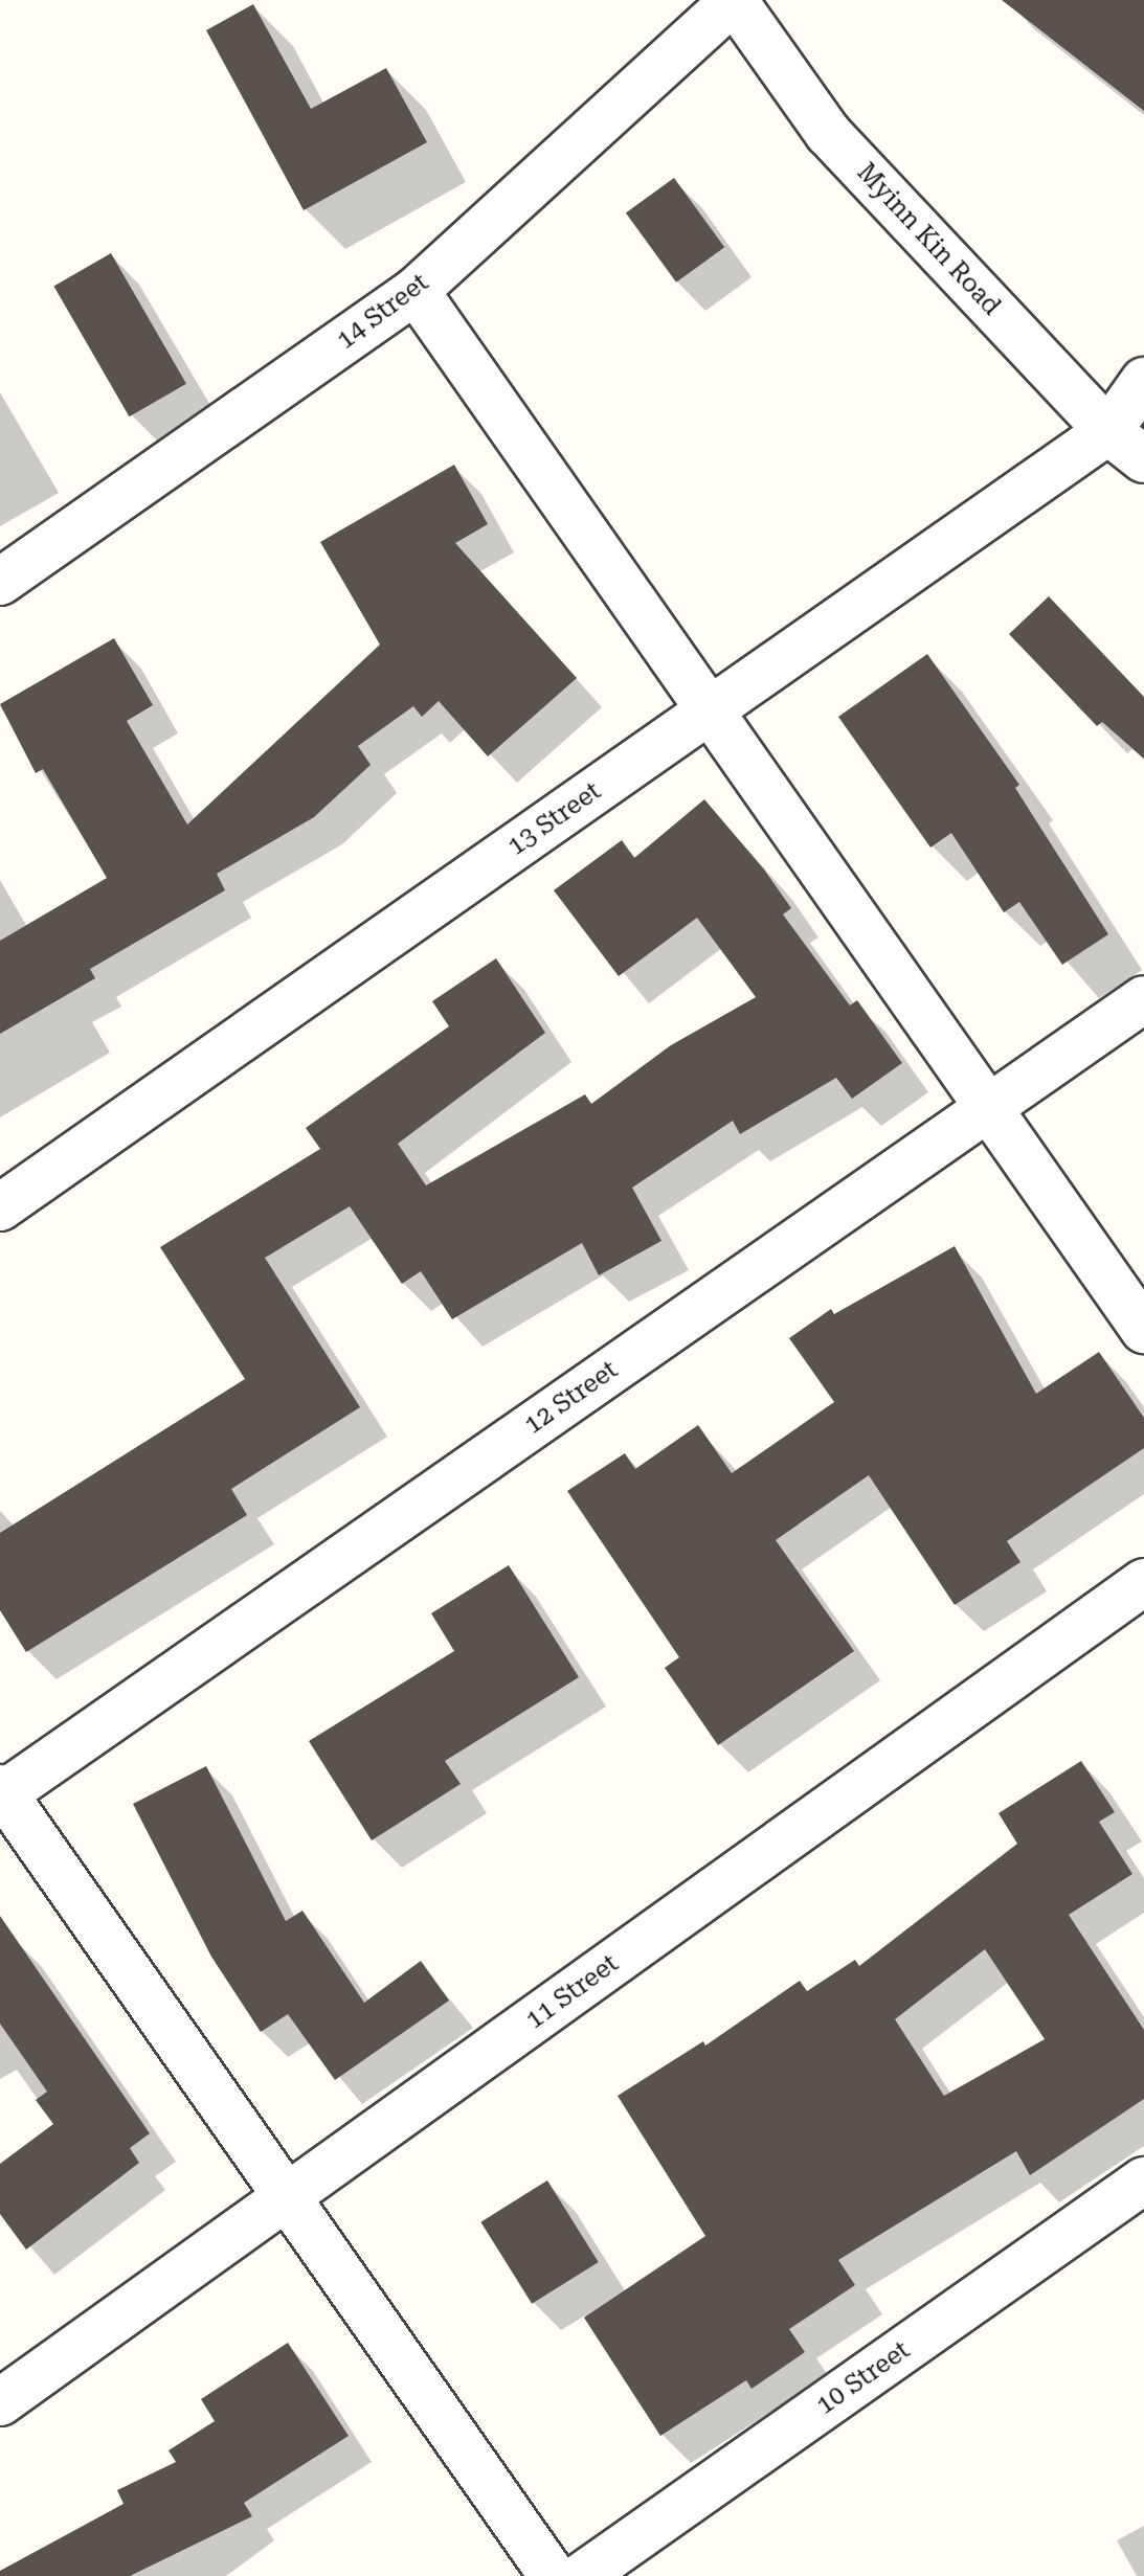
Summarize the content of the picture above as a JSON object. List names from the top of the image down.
{
  "streets": {
    "street": [
      "Myinn Kin Road",
      "14 Street",
      "13 Street",
      "12 Street",
      "11 Street",
      "10 Street"
    ]
  },
  "crossings": [
    ["Myinn Kin Road", "14 Street"],
    ["Myinn Kin Road", "13 Street"]
  ]
}
